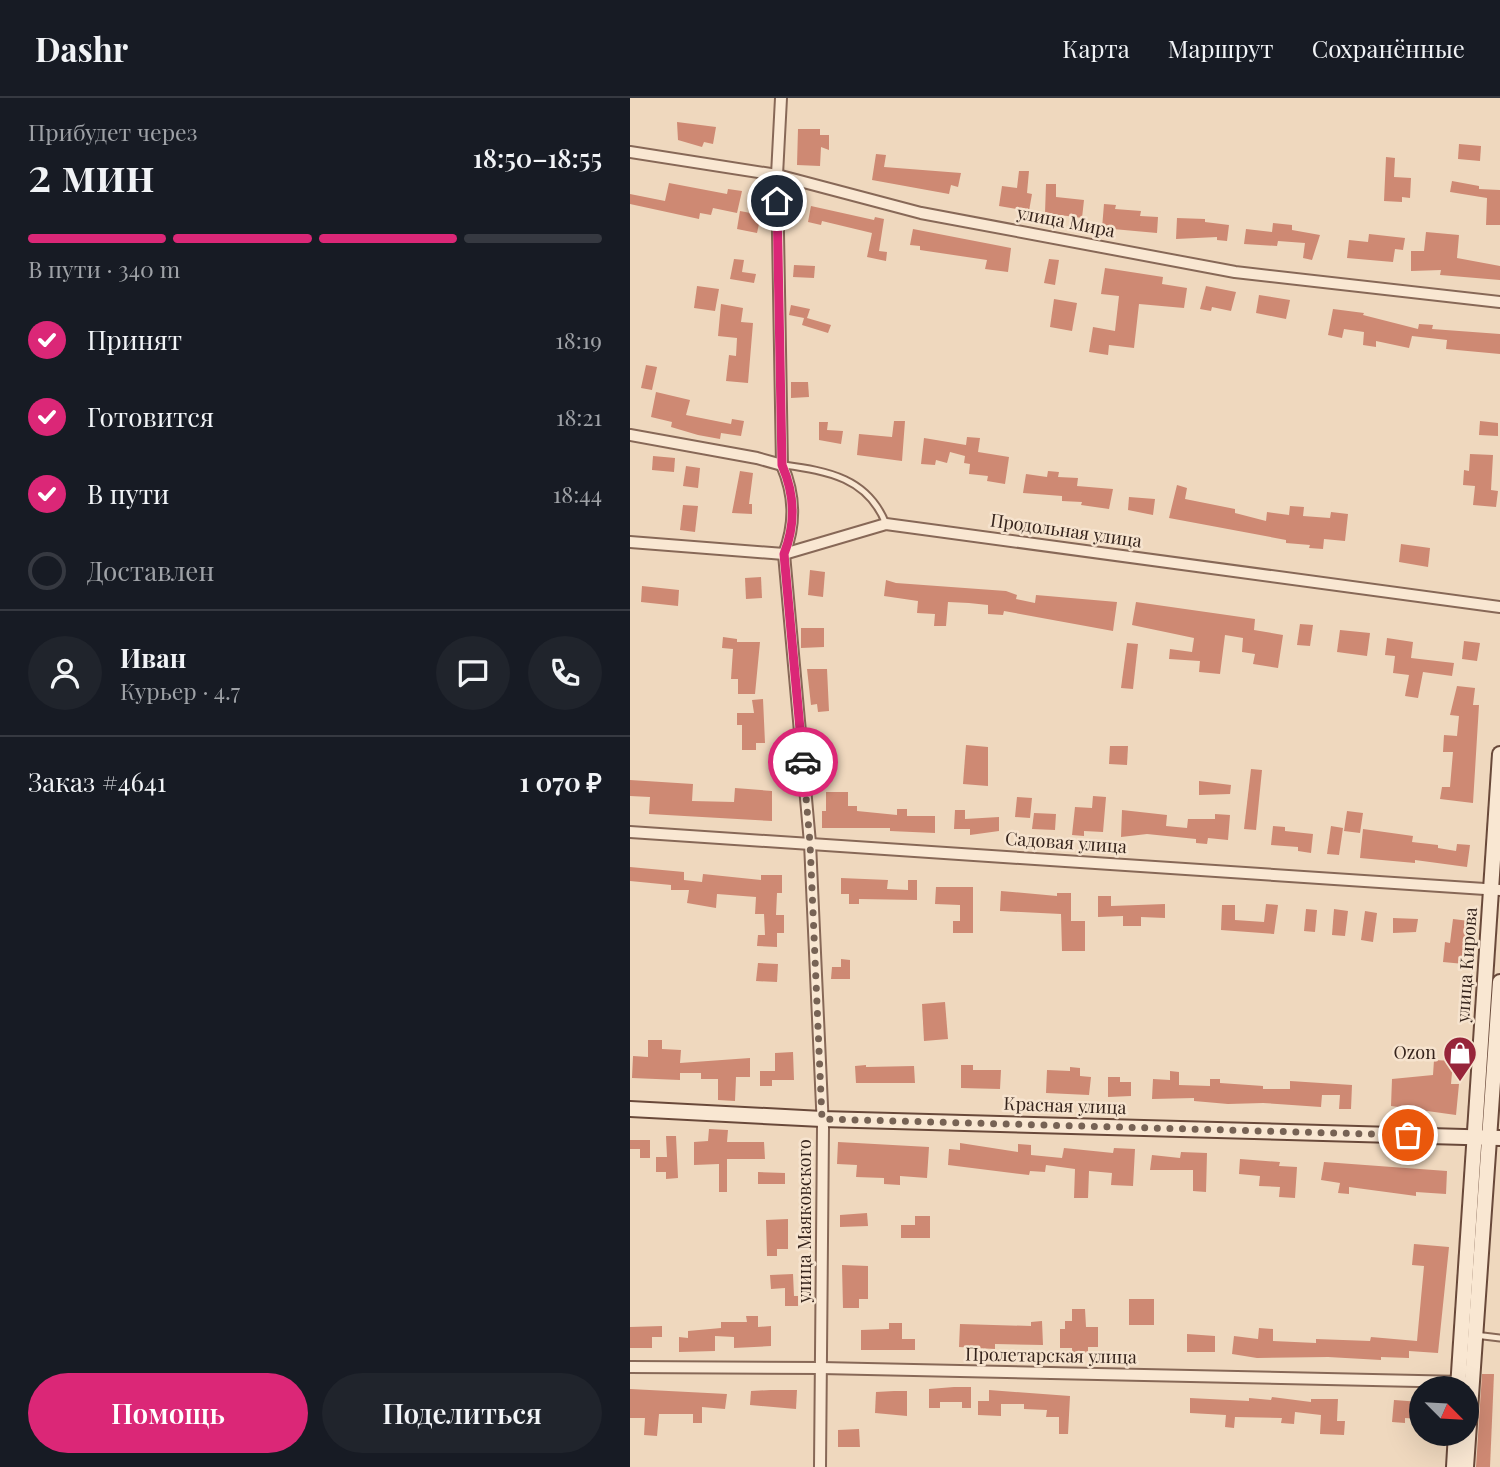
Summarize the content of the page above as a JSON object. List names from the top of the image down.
{
  "streets": {
    "street": [
      "улица Мира",
      "Продольная улица",
      "Садовая улица",
      "улица Кирова",
      "Красная улица",
      "улица Маяковского",
      "Пролетарская улица"
    ]
  },
  "crossings": [
    ["улица Мира", "улица Маяковского"],
    ["Продольная улица", "улица Маяковского"],
    ["Садовая улица", "улица Кирова"],
    ["Садовая улица", "улица Маяковского"],
    ["улица Кирова", "Красная улица"],
    ["Красная улица", "улица Маяковского"],
    ["улица Маяковского", "Пролетарская улица"]
  ],
  "places": {
    "shop": ["Ozon"]
  },
  "north": "bottom right",
  "page": {
    "header": "Dashr",
    "nav": ["Карта", "Маршрут", "Сохранённые"],
    "heading": ["2 мин", "Прибудет через", "18:50–18:55"],
    "panel": [
      "Иван",
      "Курьер · 4.7",
      "Заказ #4641",
      "1 070 ₽"
    ],
    "bar": "В пути · 340 m",
    "list": [
      ["Принят", "18:19"],
      ["Готовится", "18:21"],
      ["В пути", "18:44"],
      "Доставлен"
    ],
    "buttons": ["Помощь", "Поделиться"]
  }
}
